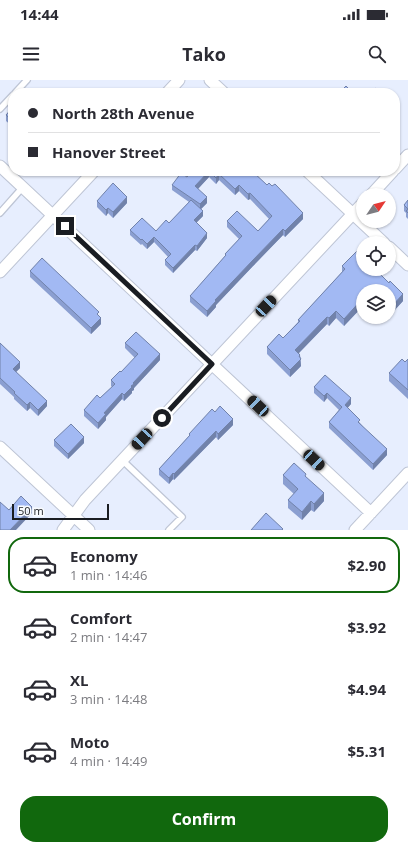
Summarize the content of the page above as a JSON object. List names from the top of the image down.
{
  "scale_bar": "50 m",
  "north": "top right",
  "page": {
    "status": "14:44",
    "header": "Tako",
    "banner": ["North 28th Avenue", "Hanover Street"],
    "scale": "50 m",
    "list": [
      {
        "name": "Economy",
        "note": "1 min · 14:46",
        "value": "$2.90"
      },
      {
        "name": "Comfort",
        "note": "2 min · 14:47",
        "value": "$3.92"
      },
      {
        "name": "XL",
        "note": "3 min · 14:48",
        "value": "$4.94"
      },
      {
        "name": "Moto",
        "note": "4 min · 14:49",
        "value": "$5.31"
      }
    ],
    "buttons": "Confirm"
  }
}
